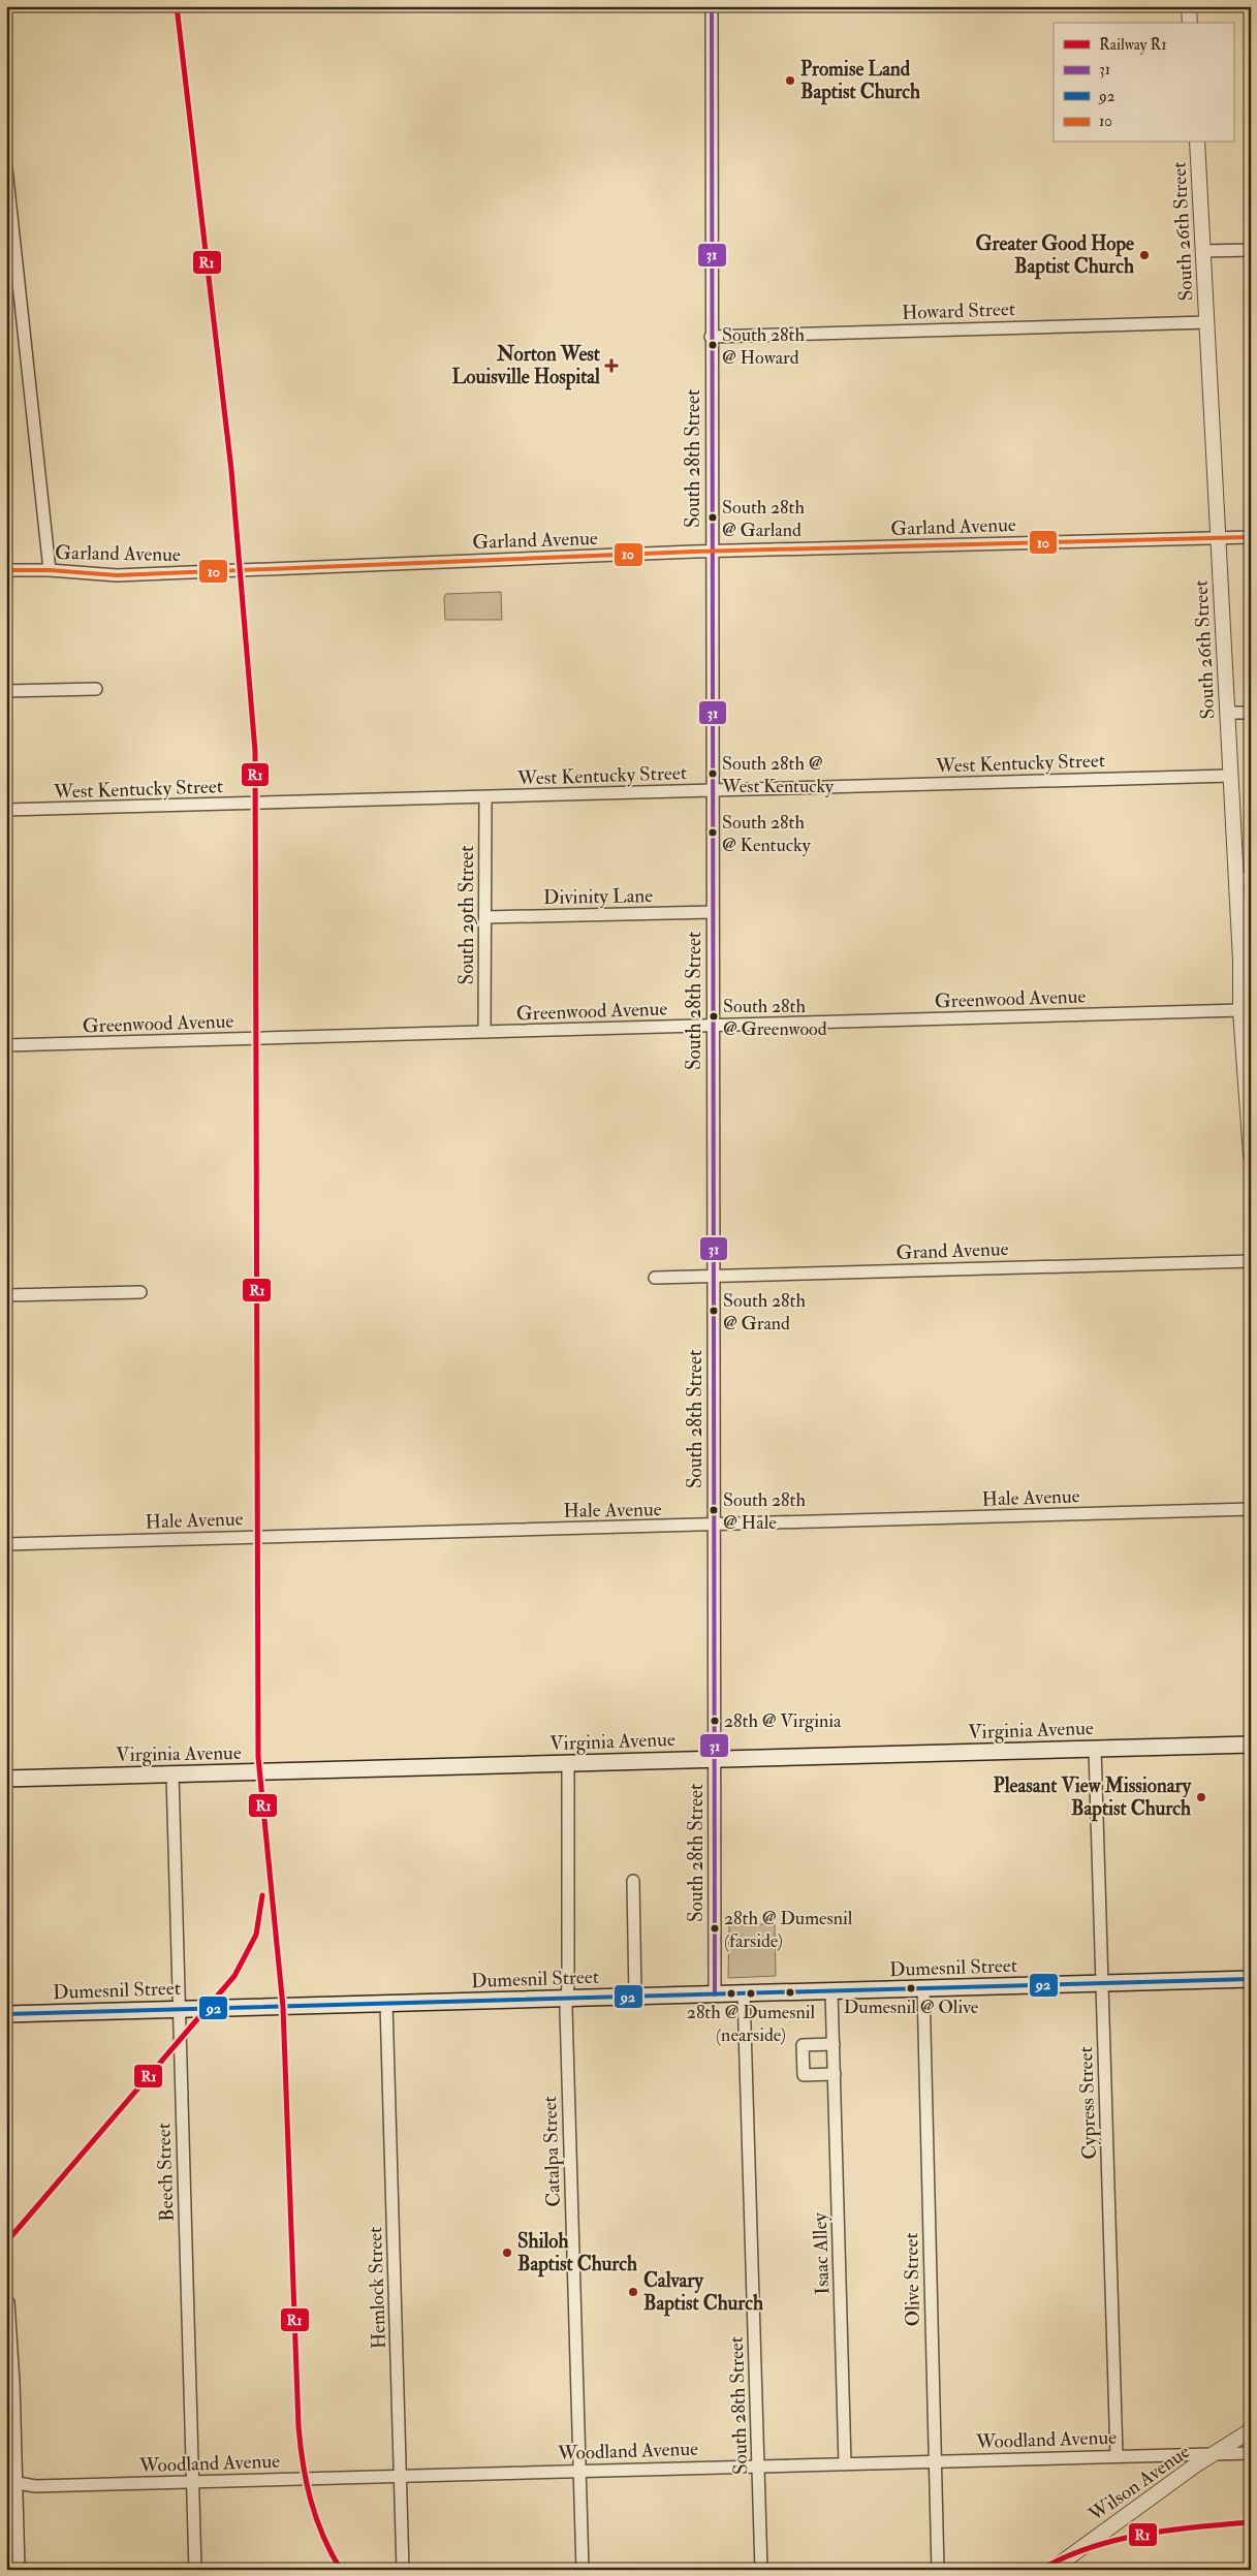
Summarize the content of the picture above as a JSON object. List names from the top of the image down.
{
  "streets": {
    "main road": ["Virginia Avenue", "Dumesnil Street"],
    "street": [
      "South 26th Street",
      "Howard Street",
      "South 28th Street",
      "Garland Avenue",
      "West Kentucky Street",
      "Divinity Lane",
      "South 29th Street",
      "Greenwood Avenue",
      "Grand Avenue",
      "Hale Avenue",
      "Cypress Street",
      "Catalpa Street",
      "Beech Street",
      "Isaac Alley",
      "Olive Street",
      "Hemlock Street",
      "Woodland Avenue",
      "Wilson Avenue"
    ]
  },
  "crossings": [
    ["South 26th Street", "Howard Street"],
    ["South 26th Street", "Garland Avenue"],
    ["South 26th Street", "West Kentucky Street"],
    ["South 26th Street", "Greenwood Avenue"],
    ["Howard Street", "South 28th Street"],
    ["South 28th Street", "Garland Avenue"],
    ["South 28th Street", "West Kentucky Street"],
    ["South 28th Street", "Divinity Lane"],
    ["South 28th Street", "Greenwood Avenue"],
    ["South 28th Street", "Grand Avenue"],
    ["South 28th Street", "Hale Avenue"],
    ["South 28th Street", "Virginia Avenue"],
    ["South 28th Street", "Dumesnil Street"],
    ["South 28th Street", "Woodland Avenue"],
    ["West Kentucky Street", "South 29th Street"],
    ["Divinity Lane", "South 29th Street"],
    ["South 29th Street", "Greenwood Avenue"],
    ["Virginia Avenue", "Cypress Street"],
    ["Virginia Avenue", "Catalpa Street"],
    ["Virginia Avenue", "Beech Street"],
    ["Dumesnil Street", "Cypress Street"],
    ["Dumesnil Street", "Catalpa Street"],
    ["Dumesnil Street", "Beech Street"],
    ["Dumesnil Street", "Isaac Alley"],
    ["Dumesnil Street", "Olive Street"],
    ["Dumesnil Street", "Hemlock Street"],
    ["Cypress Street", "Woodland Avenue"],
    ["Catalpa Street", "Woodland Avenue"],
    ["Beech Street", "Woodland Avenue"],
    ["Isaac Alley", "Woodland Avenue"],
    ["Olive Street", "Woodland Avenue"],
    ["Hemlock Street", "Woodland Avenue"],
    ["Woodland Avenue", "Wilson Avenue"]
  ],
  "places": {
    "other": [
      "Promise Land Baptist Church",
      "Greater Good Hope Baptist Church",
      "South 28th @ Howard",
      "South 28th @ Garland",
      "South 28th @ West Kentucky",
      "South 28th @ Kentucky",
      "South 28th @ Greenwood",
      "South 28th @ Grand",
      "South 28th @ Hale",
      "28th @ Virginia",
      "Pleasant View Missionary Baptist Church",
      "28th @ Dumesnil (farside)",
      "Dumesnil @ Olive",
      "28th @ Dumesnil (nearside)",
      "Shiloh Baptist Church",
      "Calvary Baptist Church"
    ],
    "health": ["Norton West Louisville Hospital"]
  },
  "lines": [
    "rail line R1",
    "transit line 31",
    "transit line 10",
    "transit line 92"
  ],
  "legend": [
    "Railway R1",
    "31",
    "92",
    "10"
  ]
}
